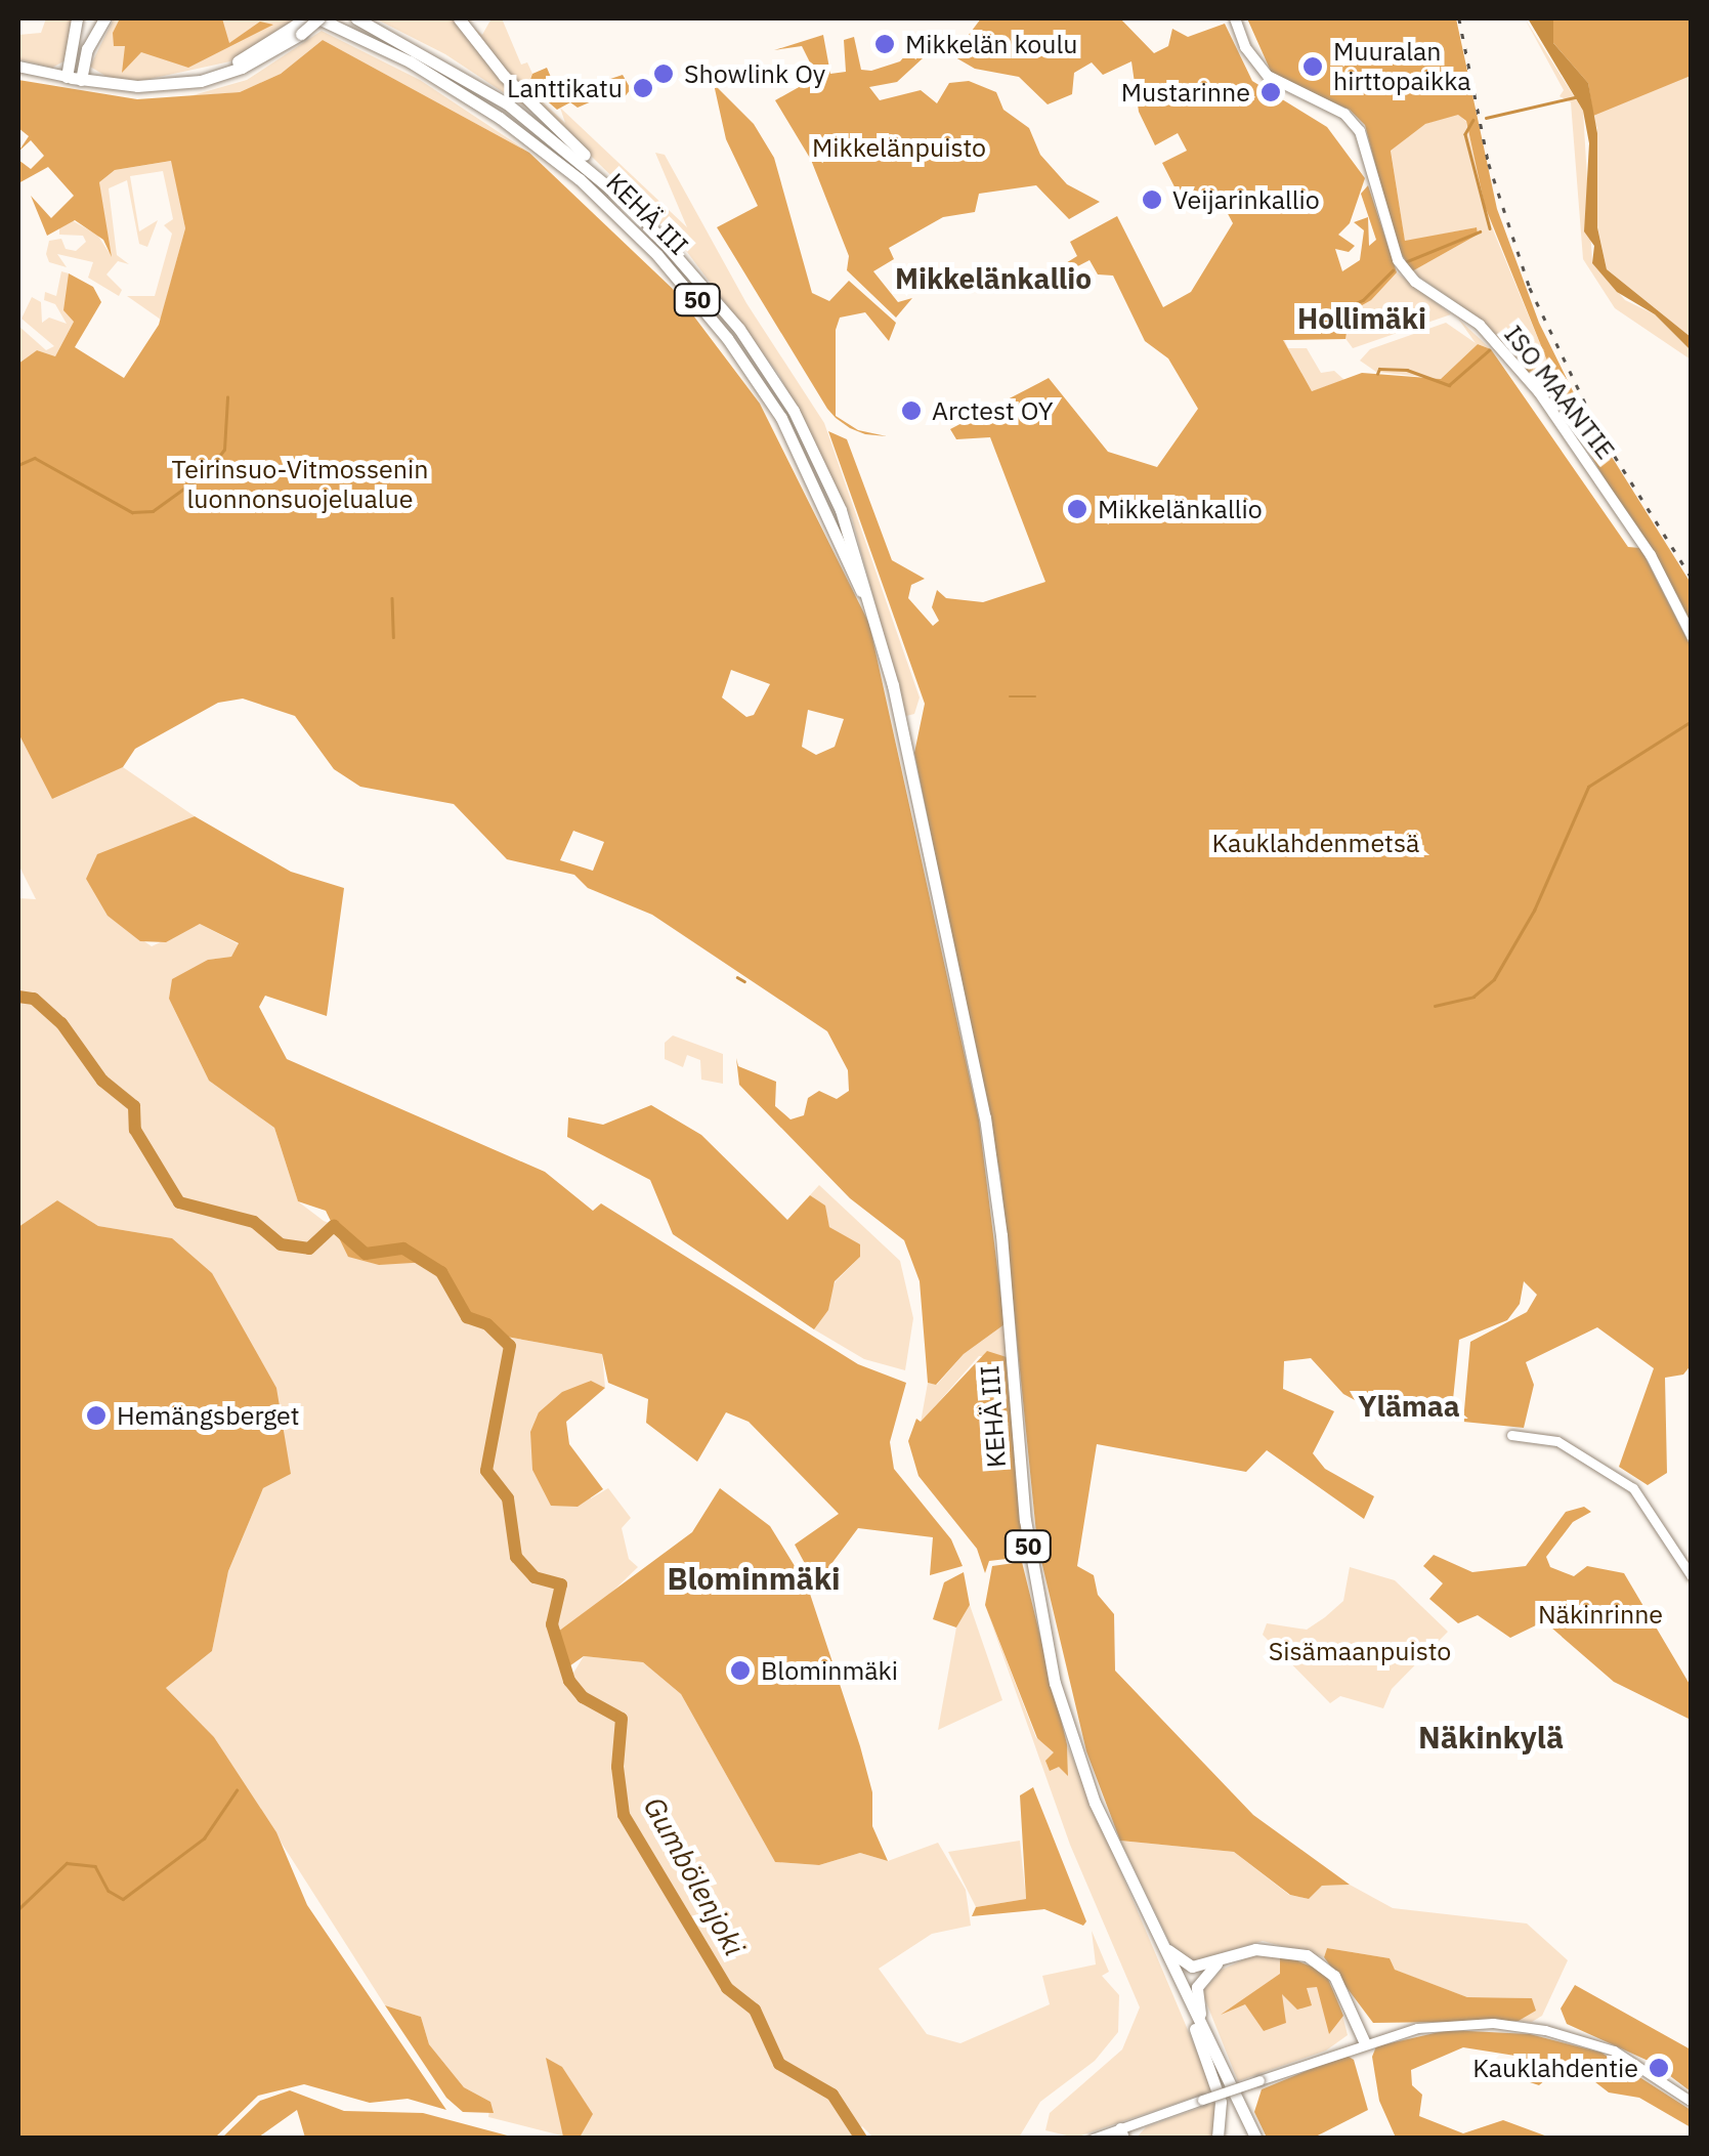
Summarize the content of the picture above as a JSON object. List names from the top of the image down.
{
  "streets": {
    "main road": ["KEHÄ III", "50", "ISO MAANTIE"]
  },
  "districts": [
    "Mikkelänkallio",
    "Hollimäki",
    "Ylämaa",
    "Blominmäki",
    "Näkinkylä"
  ],
  "water": ["Gumbölenjoki"],
  "parks": [
    "Mikkelänpuisto",
    "Teirinsuo-Vitmossenin luonnonsuojelualue",
    "Kauklahdenmetsä",
    "Näkinrinne",
    "Sisämaanpuisto"
  ],
  "places": [
    "Mikkelän koulu",
    "Muuralan hirttopaikka",
    "Showlink Oy",
    "Lanttikatu",
    "Mustarinne",
    "Veijarinkallio",
    "Arctest OY",
    "Mikkelänkallio",
    "Hemängsberget",
    "Blominmäki",
    "Kauklahdentie"
  ]
}
